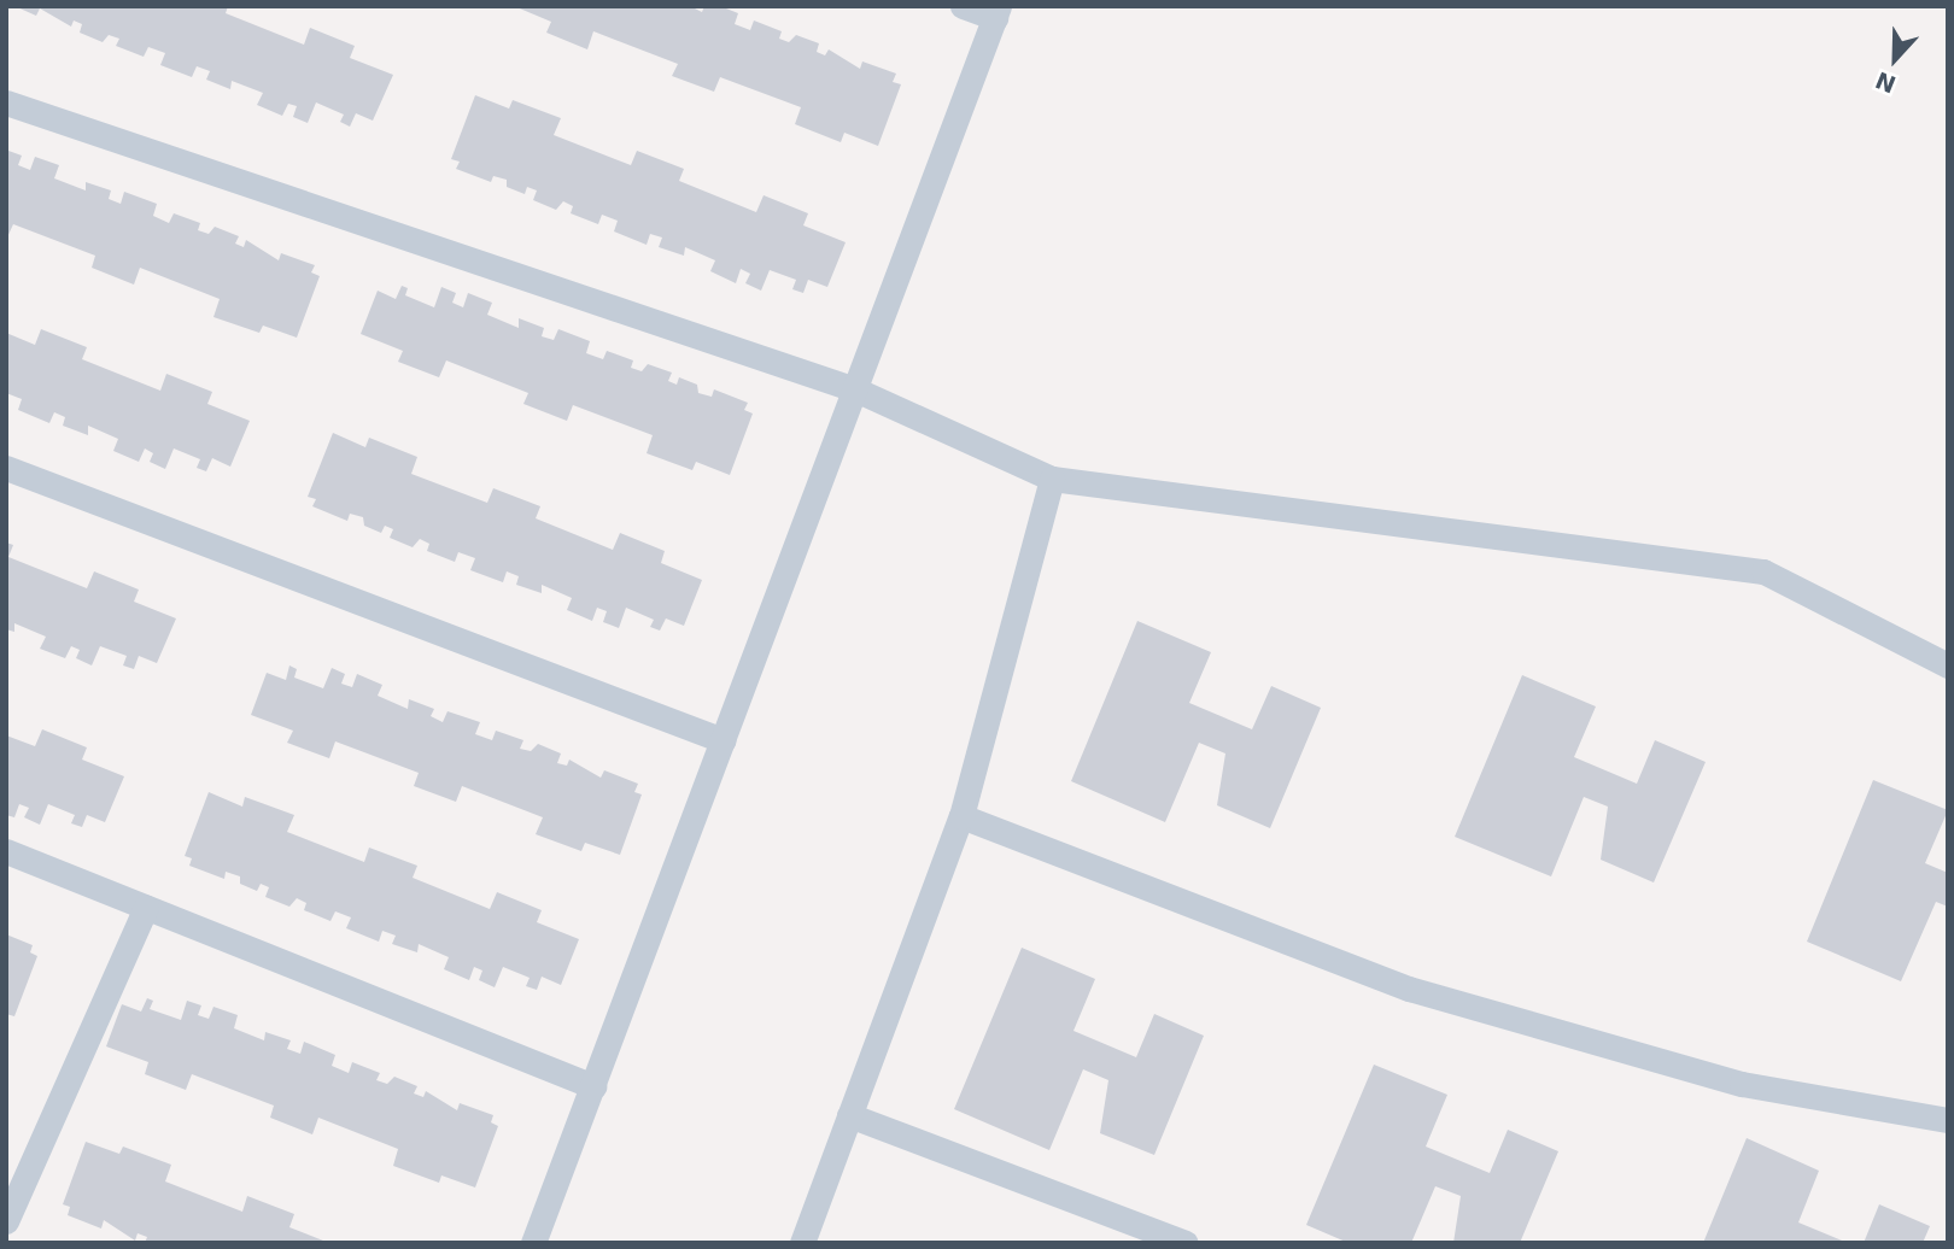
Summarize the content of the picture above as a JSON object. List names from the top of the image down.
{
  "north": "bottom"
}
